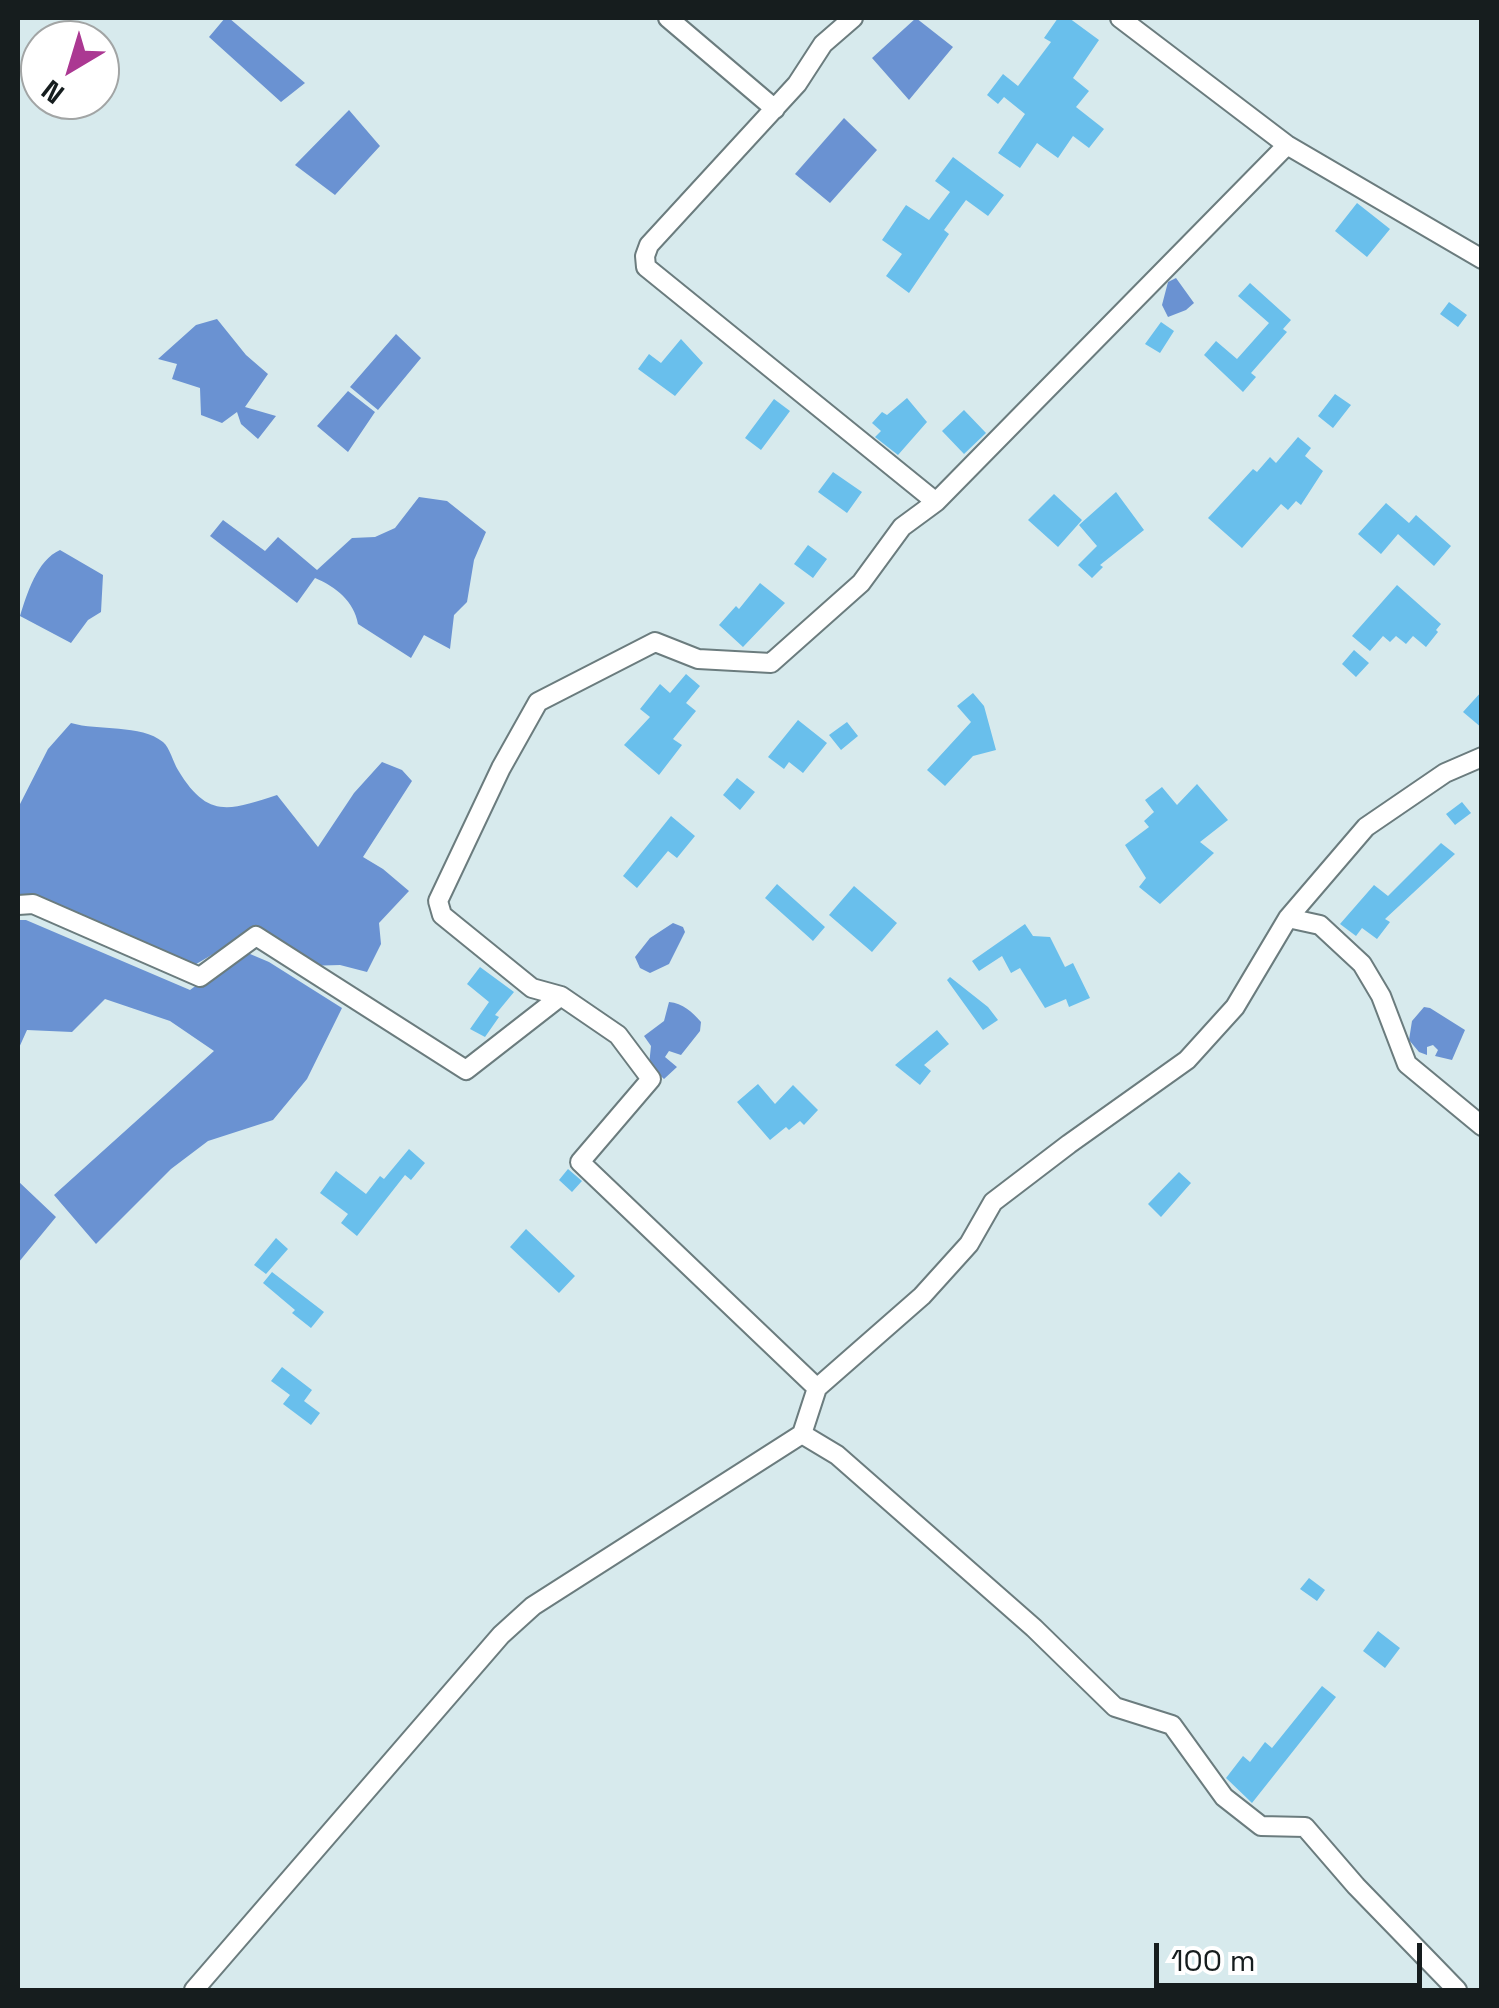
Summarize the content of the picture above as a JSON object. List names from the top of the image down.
{
  "scale_bar": "100 m",
  "north": "bottom left"
}
